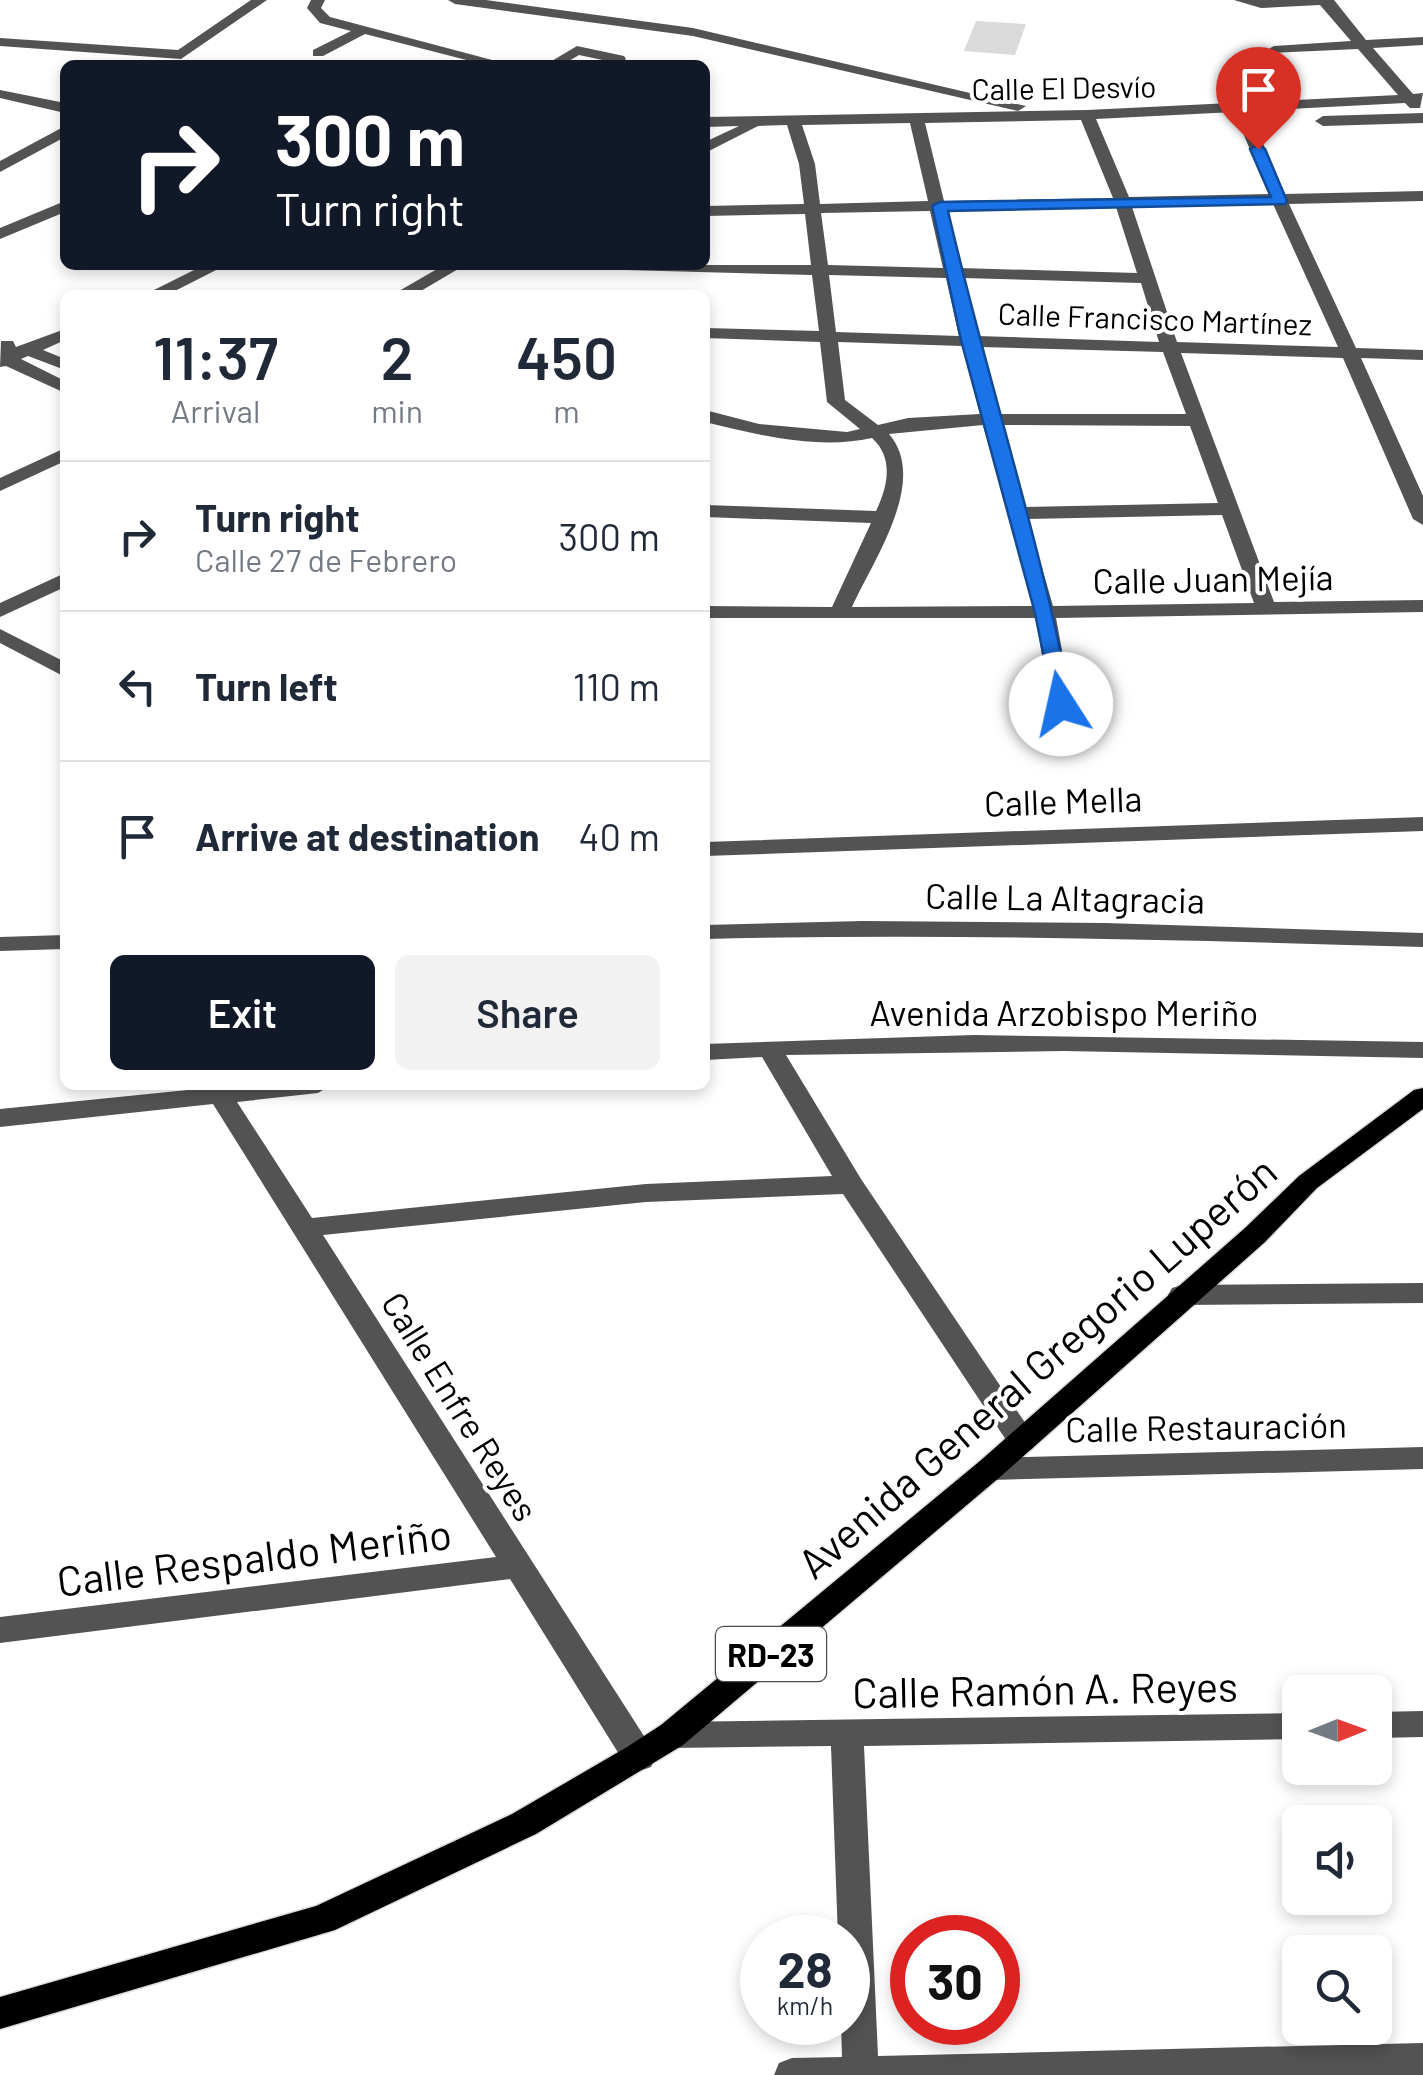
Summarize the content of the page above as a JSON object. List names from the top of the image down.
{
  "streets": {
    "main road": ["Avenida General Gregorio Luperón", "RD-23"],
    "street": [
      "Calle El Desvío",
      "Calle Francisco Martínez",
      "Calle Juan Mejía",
      "Calle Mella",
      "Calle La Altagracia",
      "Avenida Arzobispo Meriño",
      "Calle Enfre Reyes",
      "Calle Restauración",
      "Calle Respaldo Meriño",
      "Calle Ramón A. Reyes"
    ]
  },
  "crossings": [
    ["Avenida General Gregorio Luperón", "Calle Enfre Reyes"],
    ["Avenida General Gregorio Luperón", "Calle Restauración"],
    ["Avenida General Gregorio Luperón", "Calle Ramón A. Reyes"],
    ["Calle Enfre Reyes", "Calle Respaldo Meriño"]
  ],
  "north": "right",
  "page": {
    "turn": ["300 m", "Turn right"],
    "eta": [
      "11:37",
      "Arrival",
      "2",
      "min",
      "450",
      "m"
    ],
    "list": [
      {
        "name": "Turn right",
        "note": "Calle 27 de Febrero",
        "value": "300 m"
      },
      {
        "name": "Turn left",
        "value": "110 m"
      },
      {
        "name": "Arrive at destination",
        "value": "40 m"
      }
    ],
    "buttons": ["Exit", "Share"],
    "speed": "28 km/h",
    "limit": "30"
  }
}
